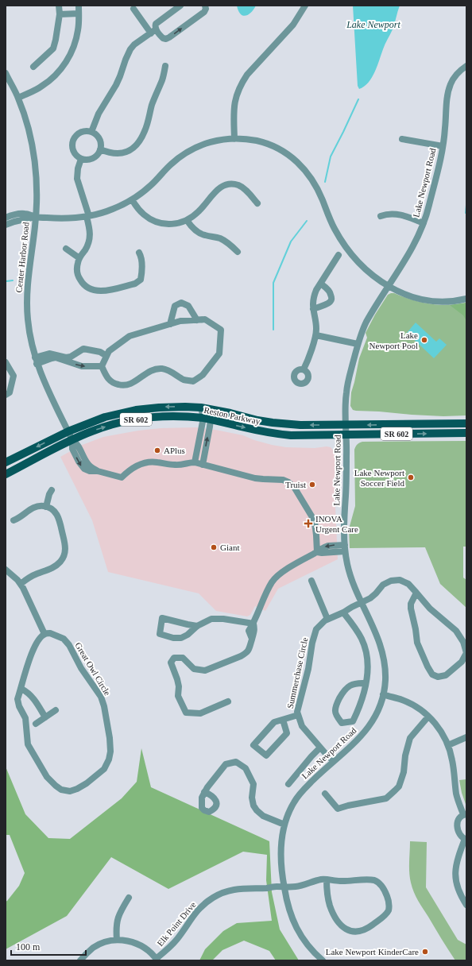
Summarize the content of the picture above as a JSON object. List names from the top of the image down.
{
  "streets": {
    "main road": ["Reston Parkway", "SR 602"],
    "street": [
      "Lake Newport Road",
      "Center Harbor Road",
      "Great Owl Circle",
      "Summerchase Circle",
      "Elk Point Drive"
    ]
  },
  "crossings": [
    ["Lake Newport Road", "Reston Parkway"],
    ["Lake Newport Road", "Summerchase Circle"],
    ["Lake Newport Road", "Elk Point Drive"],
    ["Center Harbor Road", "Reston Parkway"]
  ],
  "water": ["Lake Newport"],
  "places": {
    "other": [
      "Lake Newport Pool",
      "APlus",
      "Lake Newport Soccer Field",
      "Truist",
      "Giant",
      "Lake Newport KinderCare"
    ],
    "health": ["INOVA Urgent Care"]
  },
  "scale_bar": "100 m"
}
